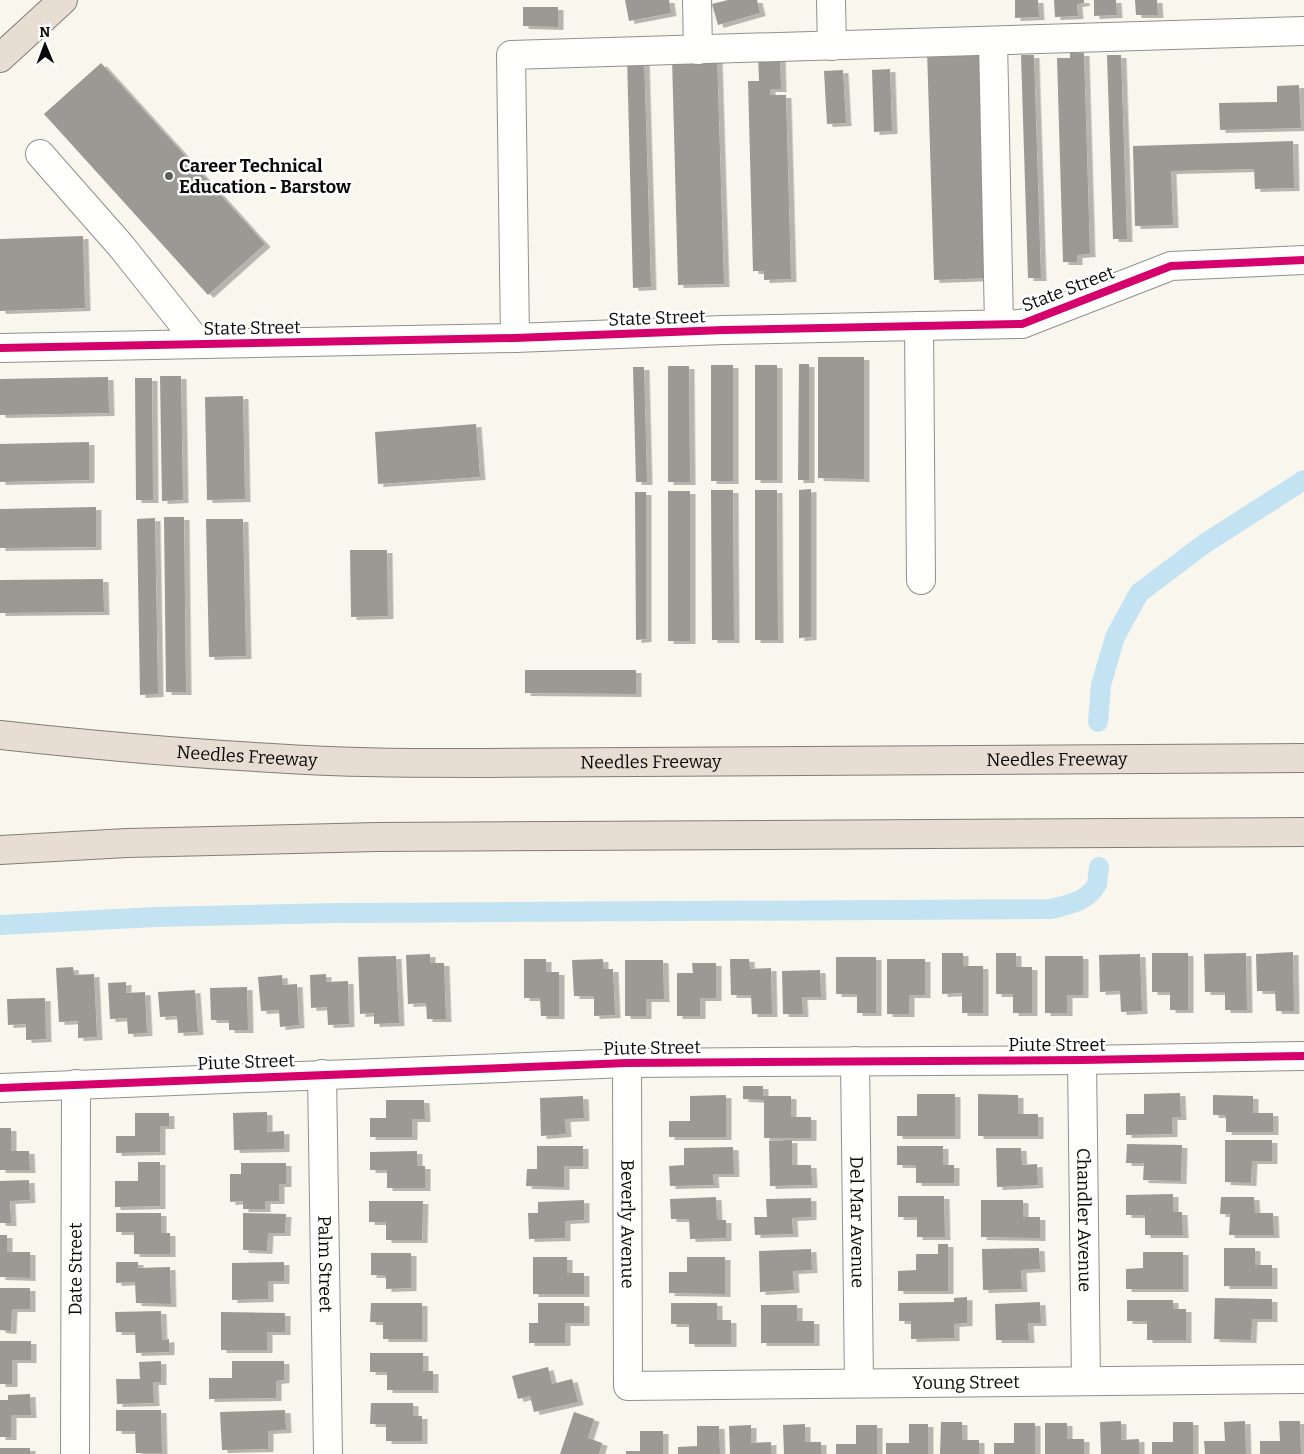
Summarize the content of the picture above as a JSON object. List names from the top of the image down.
{
  "streets": {
    "highway": ["Needles Freeway"],
    "street": [
      "State Street",
      "Piute Street",
      "Chandler Avenue",
      "Del Mar Avenue",
      "Beverly Avenue",
      "Palm Street",
      "Date Street",
      "Young Street"
    ]
  },
  "crossings": [
    ["Piute Street", "Chandler Avenue"],
    ["Piute Street", "Del Mar Avenue"],
    ["Piute Street", "Beverly Avenue"],
    ["Piute Street", "Palm Street"],
    ["Piute Street", "Date Street"],
    ["Chandler Avenue", "Young Street"],
    ["Del Mar Avenue", "Young Street"],
    ["Beverly Avenue", "Young Street"]
  ],
  "places": ["Career Technical Education - Barstow"],
  "north": "top"
}
